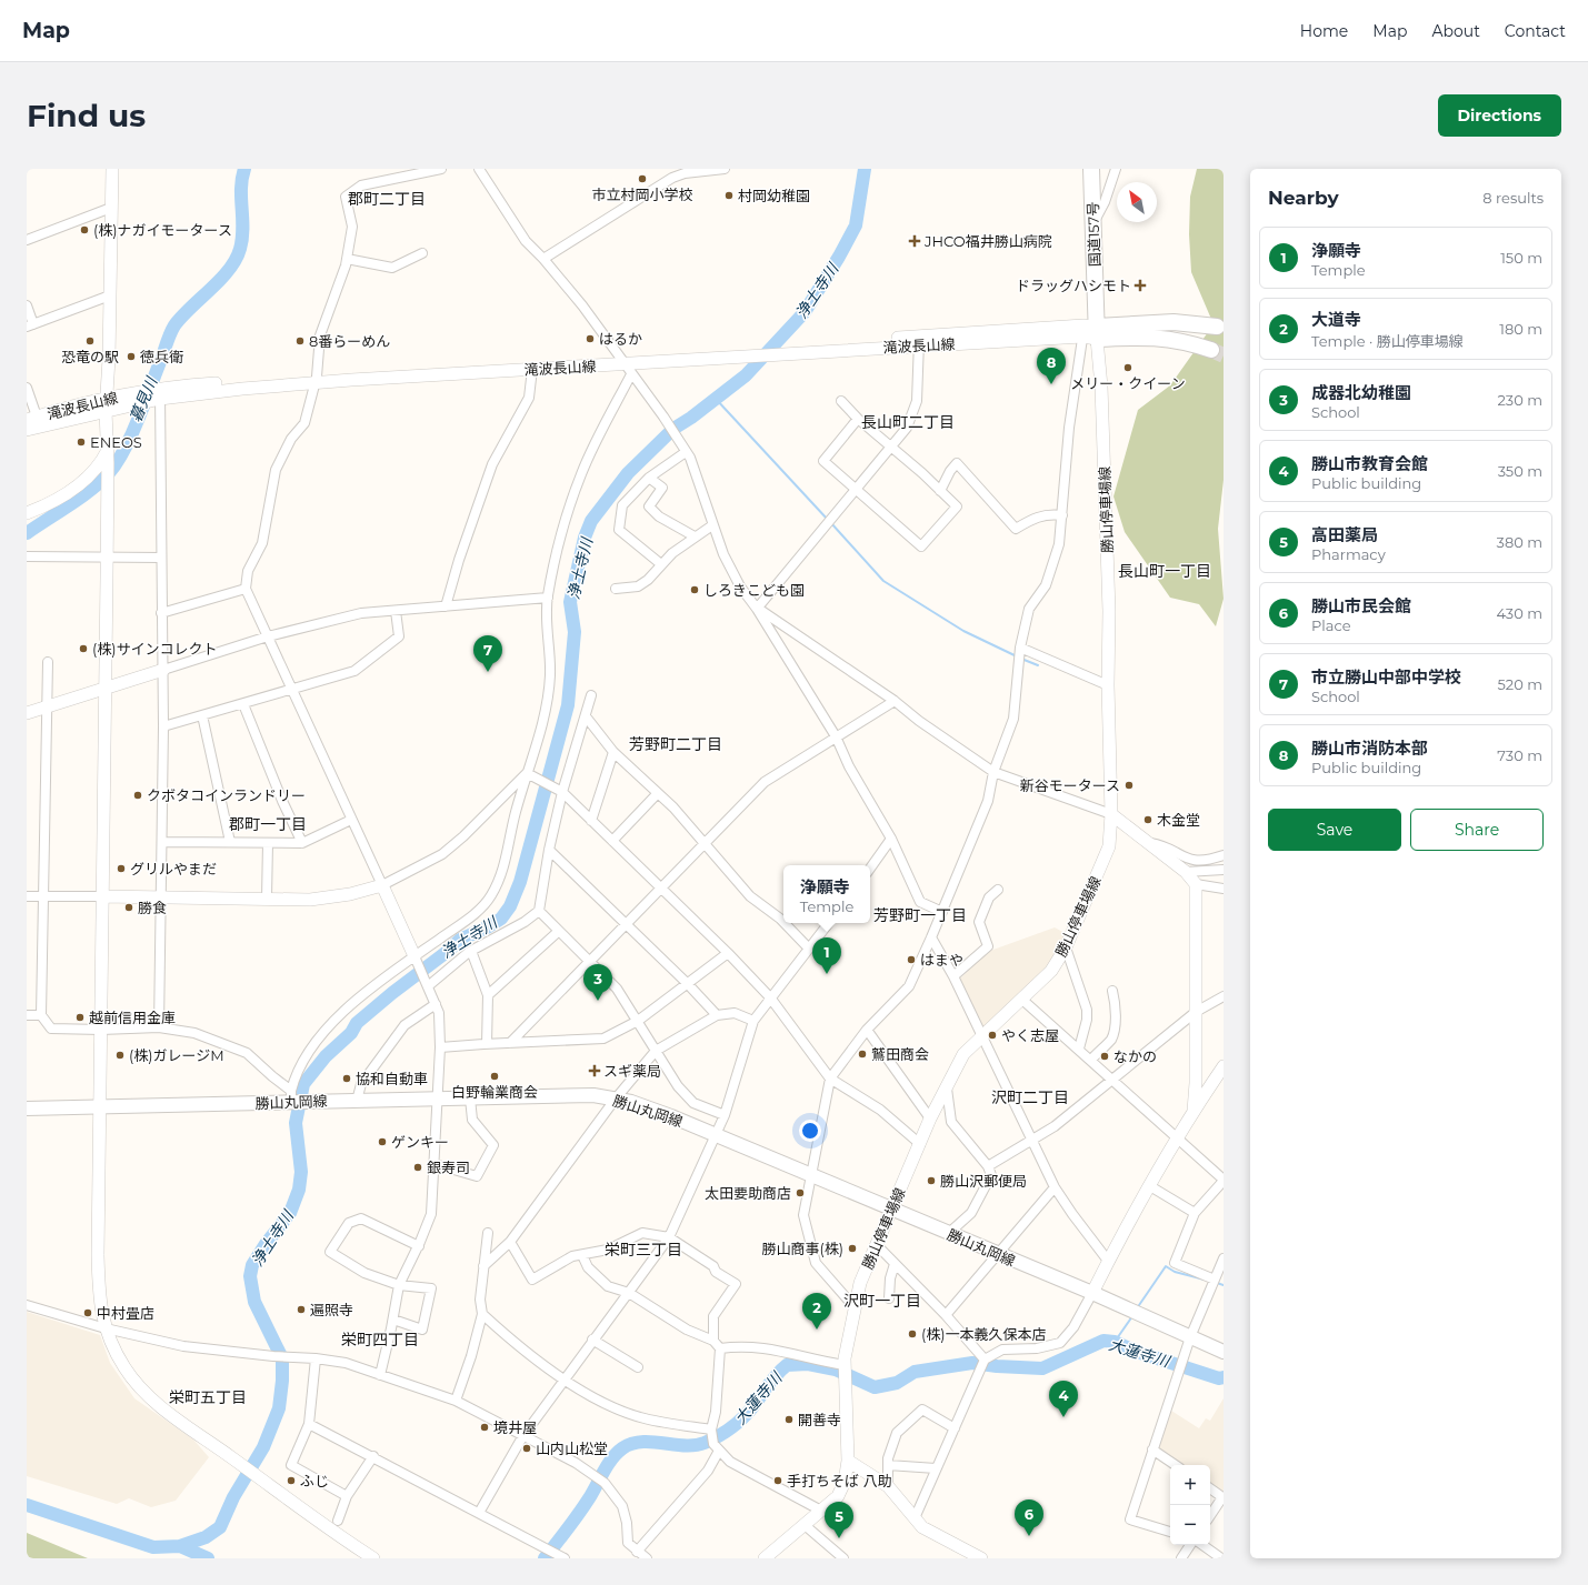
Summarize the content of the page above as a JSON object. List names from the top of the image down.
{
  "streets": {
    "highway": ["国道157号"],
    "main road": ["勝山丸岡線"],
    "street": ["滝波長山線", "勝山停車場線"]
  },
  "crossings": [
    ["国道157号", "滝波長山線"],
    ["国道157号", "勝山停車場線"],
    ["滝波長山線", "勝山停車場線"],
    ["勝山停車場線", "勝山丸岡線"]
  ],
  "districts": [
    "郡町二丁目",
    "長山町二丁目",
    "長山町一丁目",
    "芳野町二丁目",
    "郡町一丁目",
    "芳野町一丁目",
    "沢町二丁目",
    "栄町三丁目",
    "沢町一丁目",
    "栄町四丁目",
    "栄町五丁目"
  ],
  "water": ["浄土寺川", "暮見川", "大蓮寺川"],
  "places": {
    "other": [
      "市立村岡小学校",
      "村岡幼稚園",
      "(株)ナガイモータース",
      "はるか",
      "恐竜の駅",
      "8番らーめん",
      "徳兵衛",
      "メリー・クイーン",
      "ENEOS",
      "しろきこども園",
      "(株)サインコレクト",
      "新谷モータース",
      "クボタコインランドリー",
      "木金堂",
      "グリルやまだ",
      "勝食",
      "はまや",
      "越前信用金庫",
      "やく志屋",
      "鷲田商会",
      "(株)ガレージM",
      "なかの",
      "白野輪業商会",
      "協和自動車",
      "ゲンキー",
      "銀寿司",
      "勝山沢郵便局",
      "太田要助商店",
      "勝山商事(株)",
      "遍照寺",
      "中村畳店",
      "(株)一本義久保本店",
      "開善寺",
      "境井屋",
      "山内山松堂",
      "ふじ",
      "手打ちそば 八助"
    ],
    "health": ["JHCO福井勝山病院", "ドラッグハシモト", "スギ薬局"]
  },
  "north": "top left",
  "page": {
    "header": "Map",
    "nav": [
      "Home",
      "Map",
      "About",
      "Contact"
    ],
    "buttons": [
      "Directions",
      ["Save", "Share"]
    ],
    "title": "Find us",
    "heading": ["Nearby", "8 results"],
    "list": [
      {
        "mark": "1",
        "name": "浄願寺",
        "note": "Temple",
        "value": "150 m"
      },
      {
        "mark": "2",
        "name": "大道寺",
        "note": "Temple · 勝山停車場線",
        "value": "180 m"
      },
      {
        "mark": "3",
        "name": "成器北幼稚園",
        "note": "School",
        "value": "230 m"
      },
      {
        "mark": "4",
        "name": "勝山市教育会館",
        "note": "Public building",
        "value": "350 m"
      },
      {
        "mark": "5",
        "name": "高田薬局",
        "note": "Pharmacy",
        "value": "380 m"
      },
      {
        "mark": "6",
        "name": "勝山市民会館",
        "note": "Place",
        "value": "430 m"
      },
      {
        "mark": "7",
        "name": "市立勝山中部中学校",
        "note": "School",
        "value": "520 m"
      },
      {
        "mark": "8",
        "name": "勝山市消防本部",
        "note": "Public building",
        "value": "730 m"
      }
    ],
    "pins": [
      "8",
      "7",
      "1",
      "3",
      "2",
      "4",
      "6",
      "5"
    ],
    "popup": ["浄願寺", "Temple"],
    "map_buttons": ["+", "−"]
  }
}
